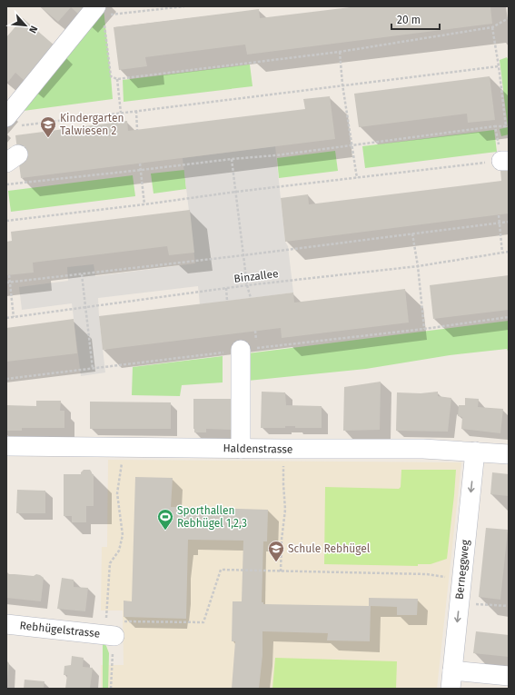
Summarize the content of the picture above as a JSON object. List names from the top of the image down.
{
  "streets": {
    "street": ["Haldenstrasse", "Berneggweg", "Rebhügelstrasse"],
    "path": ["Binzallee"]
  },
  "crossings": [
    ["Haldenstrasse", "Berneggweg"]
  ],
  "one_way": ["Berneggweg"],
  "places": {
    "school or university": ["Kindergarten Talwiesen 2", "Schule Rebhügel"],
    "sports": ["Sporthallen Rebhügel 1,2,3"]
  },
  "scale_bar": "20 m",
  "north": "bottom right"
}
